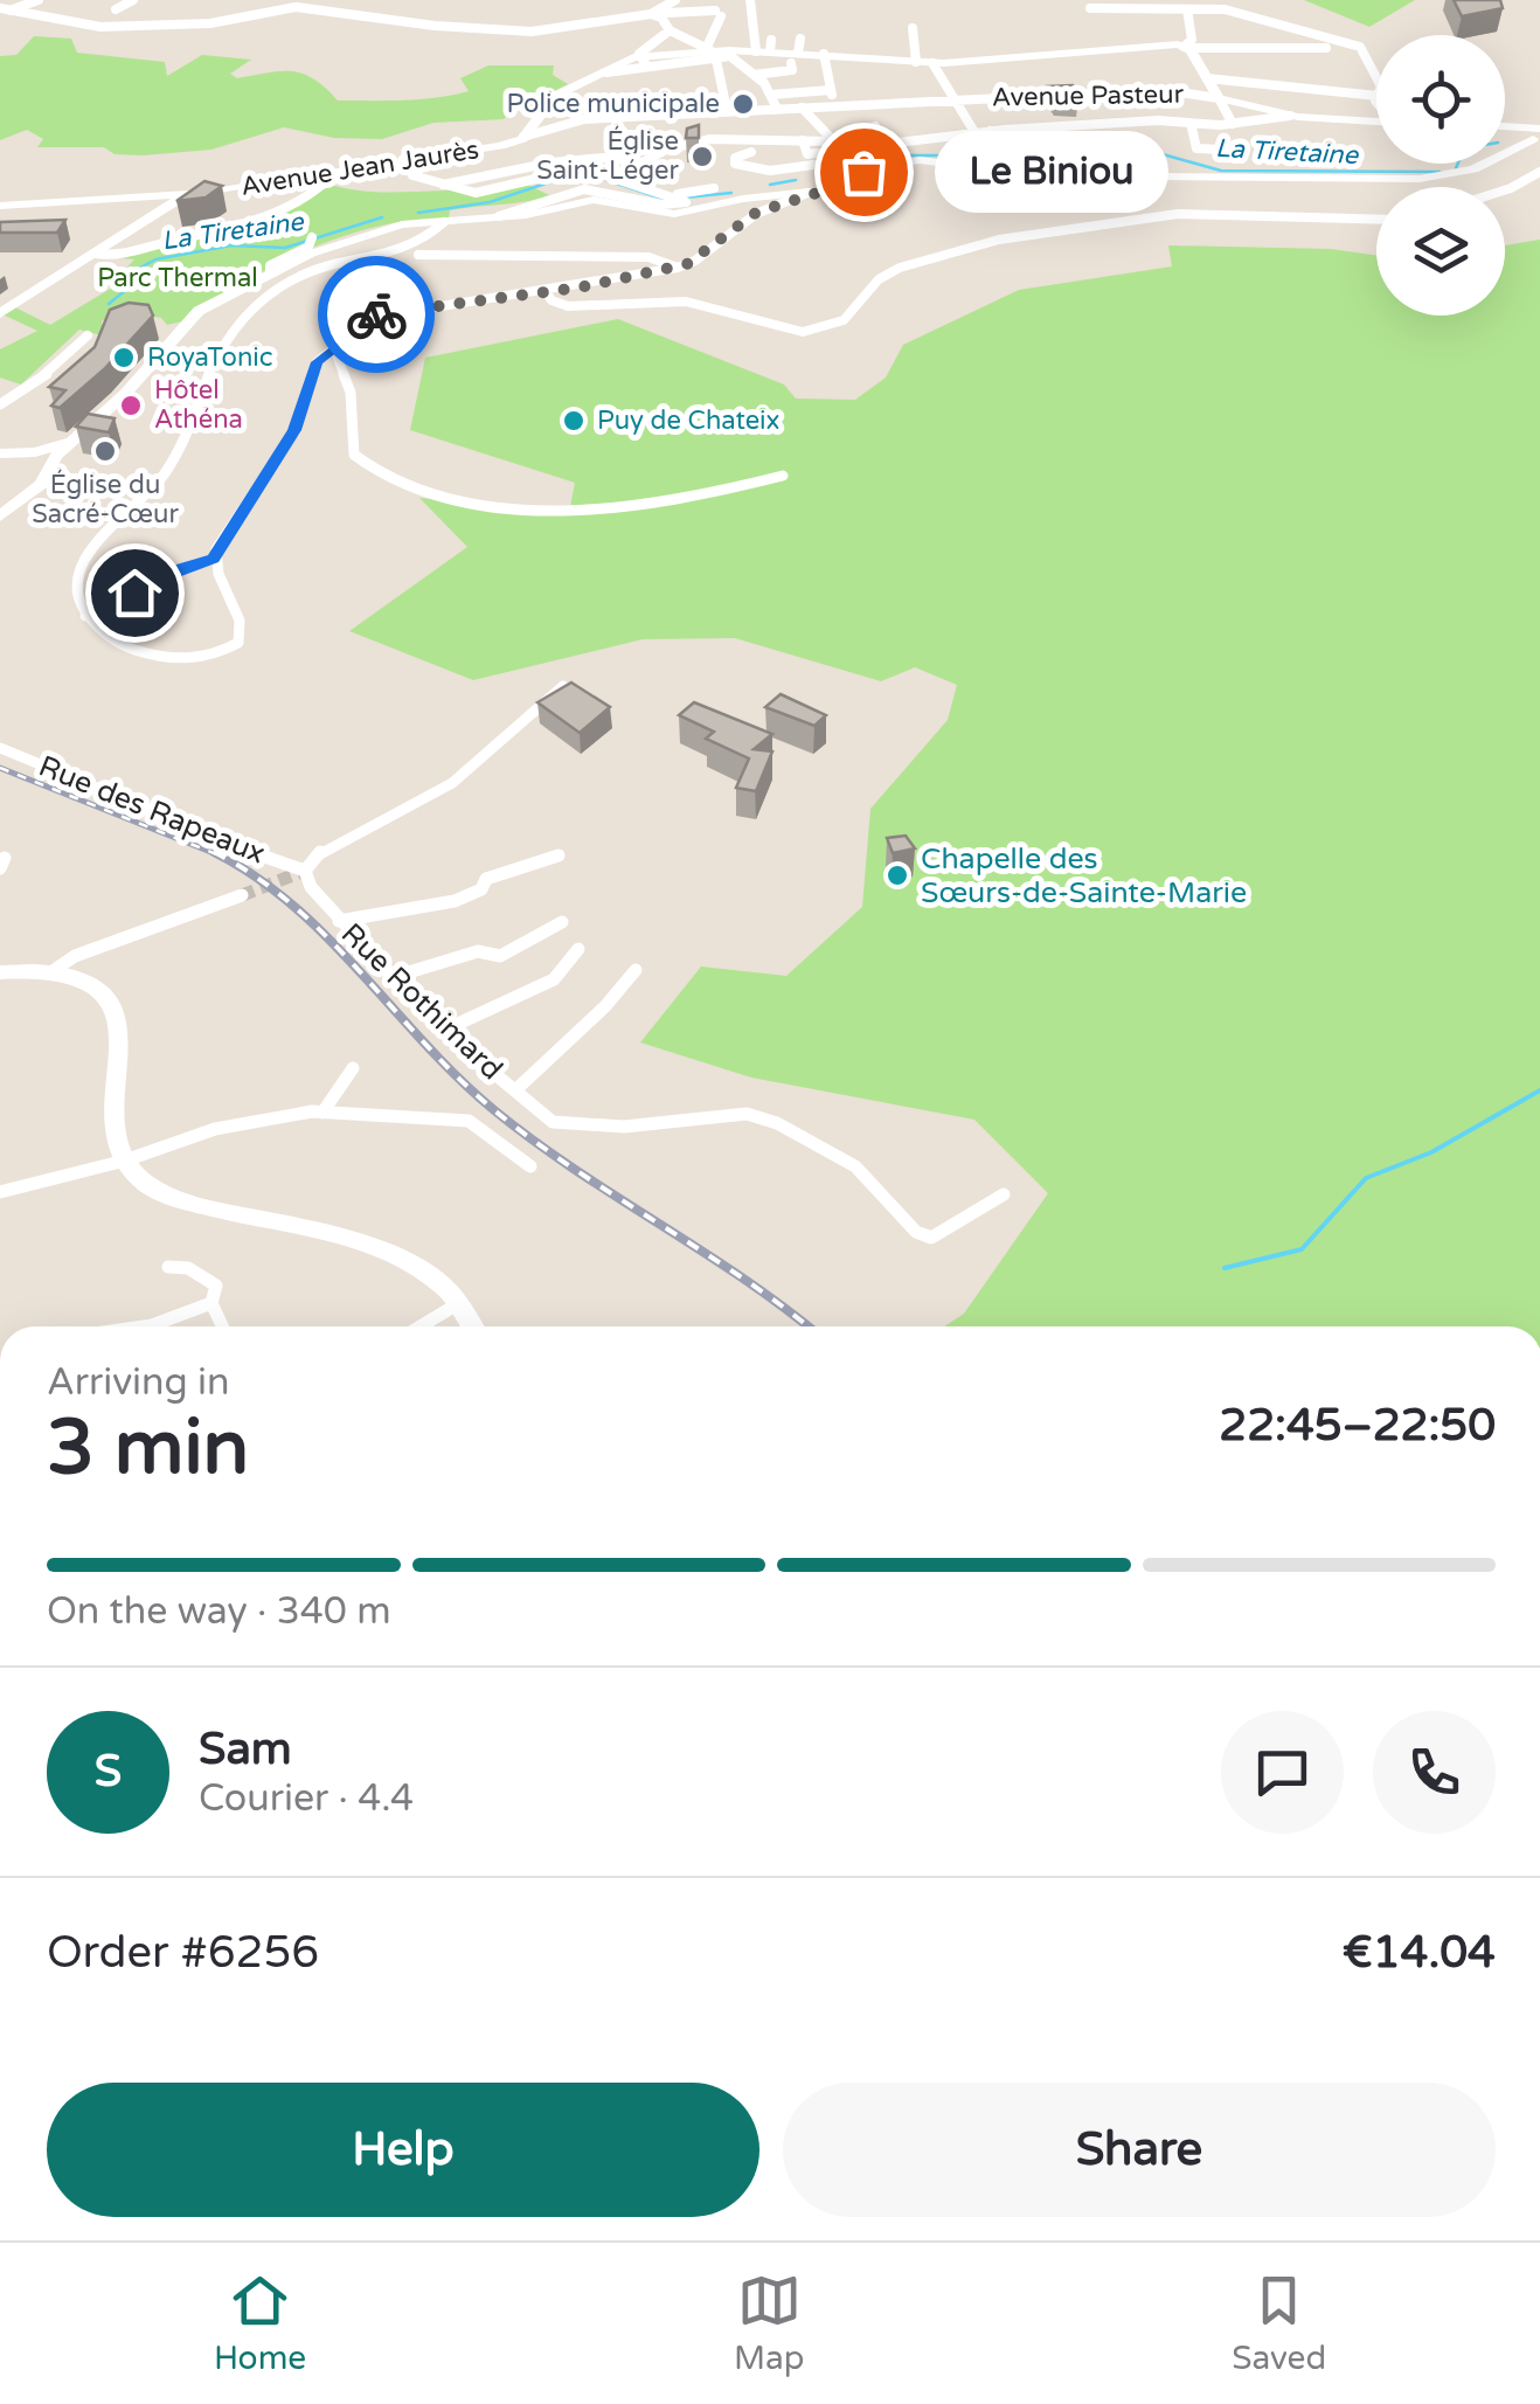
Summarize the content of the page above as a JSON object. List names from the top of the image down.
{
  "streets": {
    "main road": ["Avenue Pasteur", "Avenue Jean Jaurès"],
    "street": ["Rue des Rapeaux", "Rue Rothimard"]
  },
  "crossings": [
    ["Avenue Pasteur", "Avenue Jean Jaurès"],
    ["Rue des Rapeaux", "Rue Rothimard"]
  ],
  "water": ["La Tiretaine"],
  "parks": ["Parc Thermal"],
  "places": [
    "Police municipale",
    "Église Saint-Léger",
    "Le Biniou",
    "RoyaTonic",
    "Hôtel Athéna",
    "Puy de Chateix",
    "Église du Sacré-Cœur",
    "Chapelle des Sœurs-de-Sainte-Marie"
  ],
  "page": {
    "bubble": "Le Biniou",
    "heading": ["3 min", "Arriving in", "22:45–22:50"],
    "panel": [
      "Sam",
      "Courier · 4.4",
      "Order #6256",
      "€14.04"
    ],
    "bar": "On the way · 340 m",
    "round": "S",
    "buttons": ["Help", "Share"],
    "tabs": ["Home", "Map", "Saved"]
  }
}
